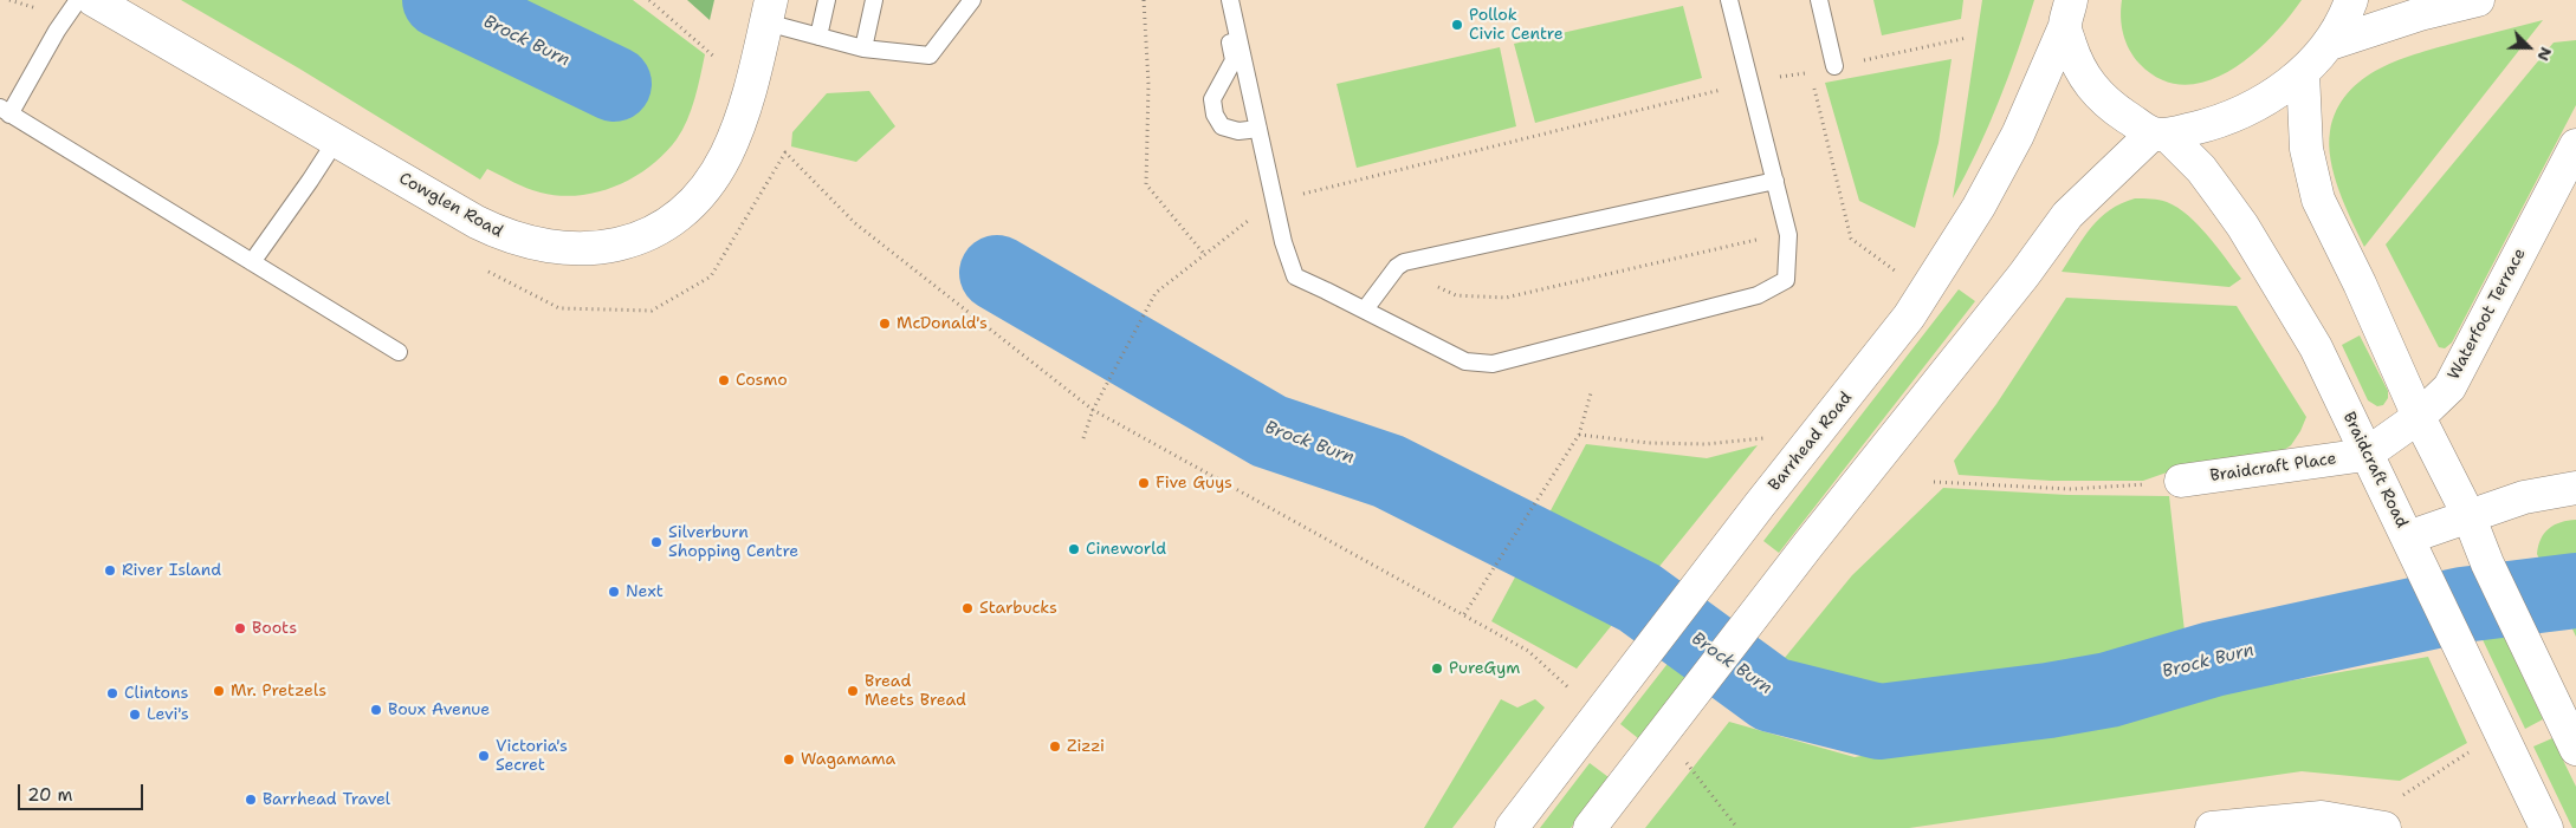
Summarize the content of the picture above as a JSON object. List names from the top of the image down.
{
  "streets": {
    "street": [
      "Cowglen Road",
      "Waterfoot Terrace",
      "Barrhead Road",
      "Braidcraft Place",
      "Braidcraft Road"
    ]
  },
  "crossings": [
    ["Waterfoot Terrace", "Braidcraft Place"],
    ["Waterfoot Terrace", "Braidcraft Road"],
    ["Barrhead Road", "Braidcraft Road"],
    ["Braidcraft Place", "Braidcraft Road"]
  ],
  "water": ["Brock Burn"],
  "places": [
    "Pollok Civic Centre",
    "McDonald's",
    "Cosmo",
    "Five Guys",
    "Silverburn Shopping Centre",
    "Cineworld",
    "River Island",
    "Next",
    "Starbucks",
    "Boots",
    "PureGym",
    "Mr. Pretzels",
    "Bread Meets Bread",
    "Clintons",
    "Boux Avenue",
    "Levi's",
    "Zizzi",
    "Victoria's Secret",
    "Wagamama",
    "Barrhead Travel"
  ],
  "scale_bar": "20 m",
  "north": "bottom right"
}
